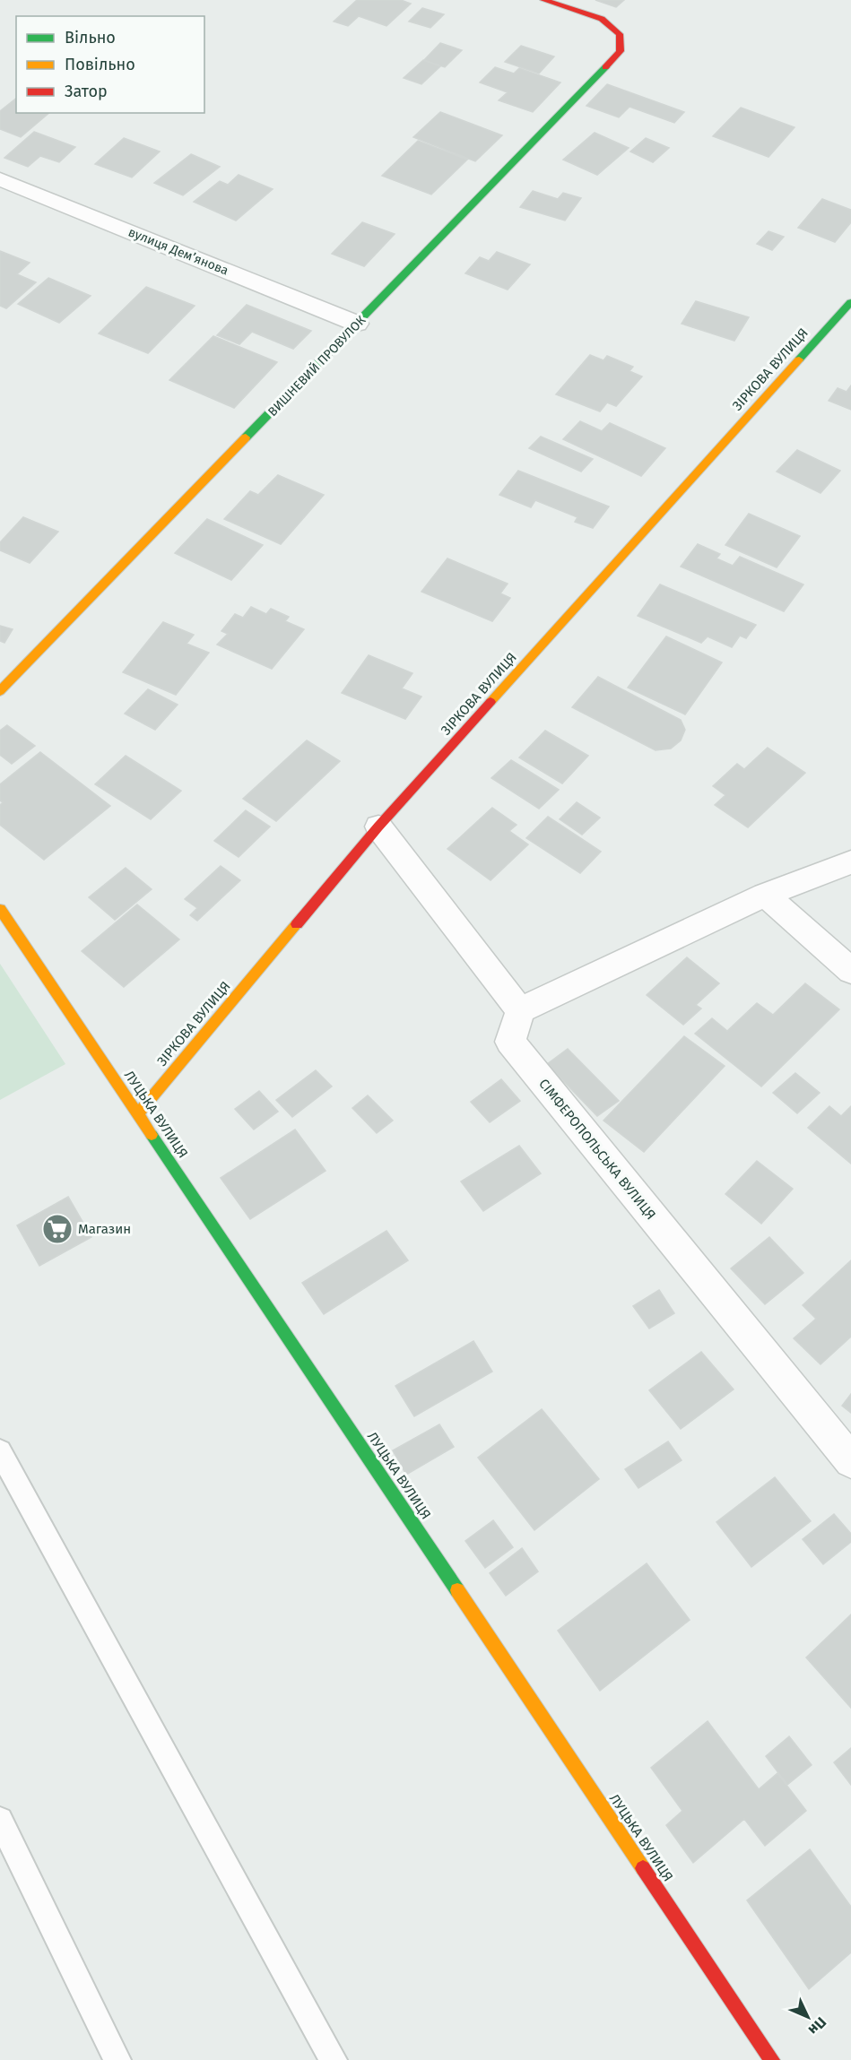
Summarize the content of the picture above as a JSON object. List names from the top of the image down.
{
  "streets": {
    "street": [
      "вулиця Демʼянова",
      "ВИШНЕВИЙ ПРОВУЛОК",
      "ЗІРКОВА ВУЛИЦЯ",
      "ЛУЦЬКА ВУЛИЦЯ",
      "СІМФЕРОПОЛЬСЬКА ВУЛИЦЯ"
    ]
  },
  "crossings": [
    ["вулиця Демʼянова", "ВИШНЕВИЙ ПРОВУЛОК"],
    ["ЗІРКОВА ВУЛИЦЯ", "ЛУЦЬКА ВУЛИЦЯ"]
  ],
  "places": {
    "supermarket": ["Магазин"]
  },
  "legend": ["Вільно", "Повільно", "Затор"],
  "north": "bottom right"
}
